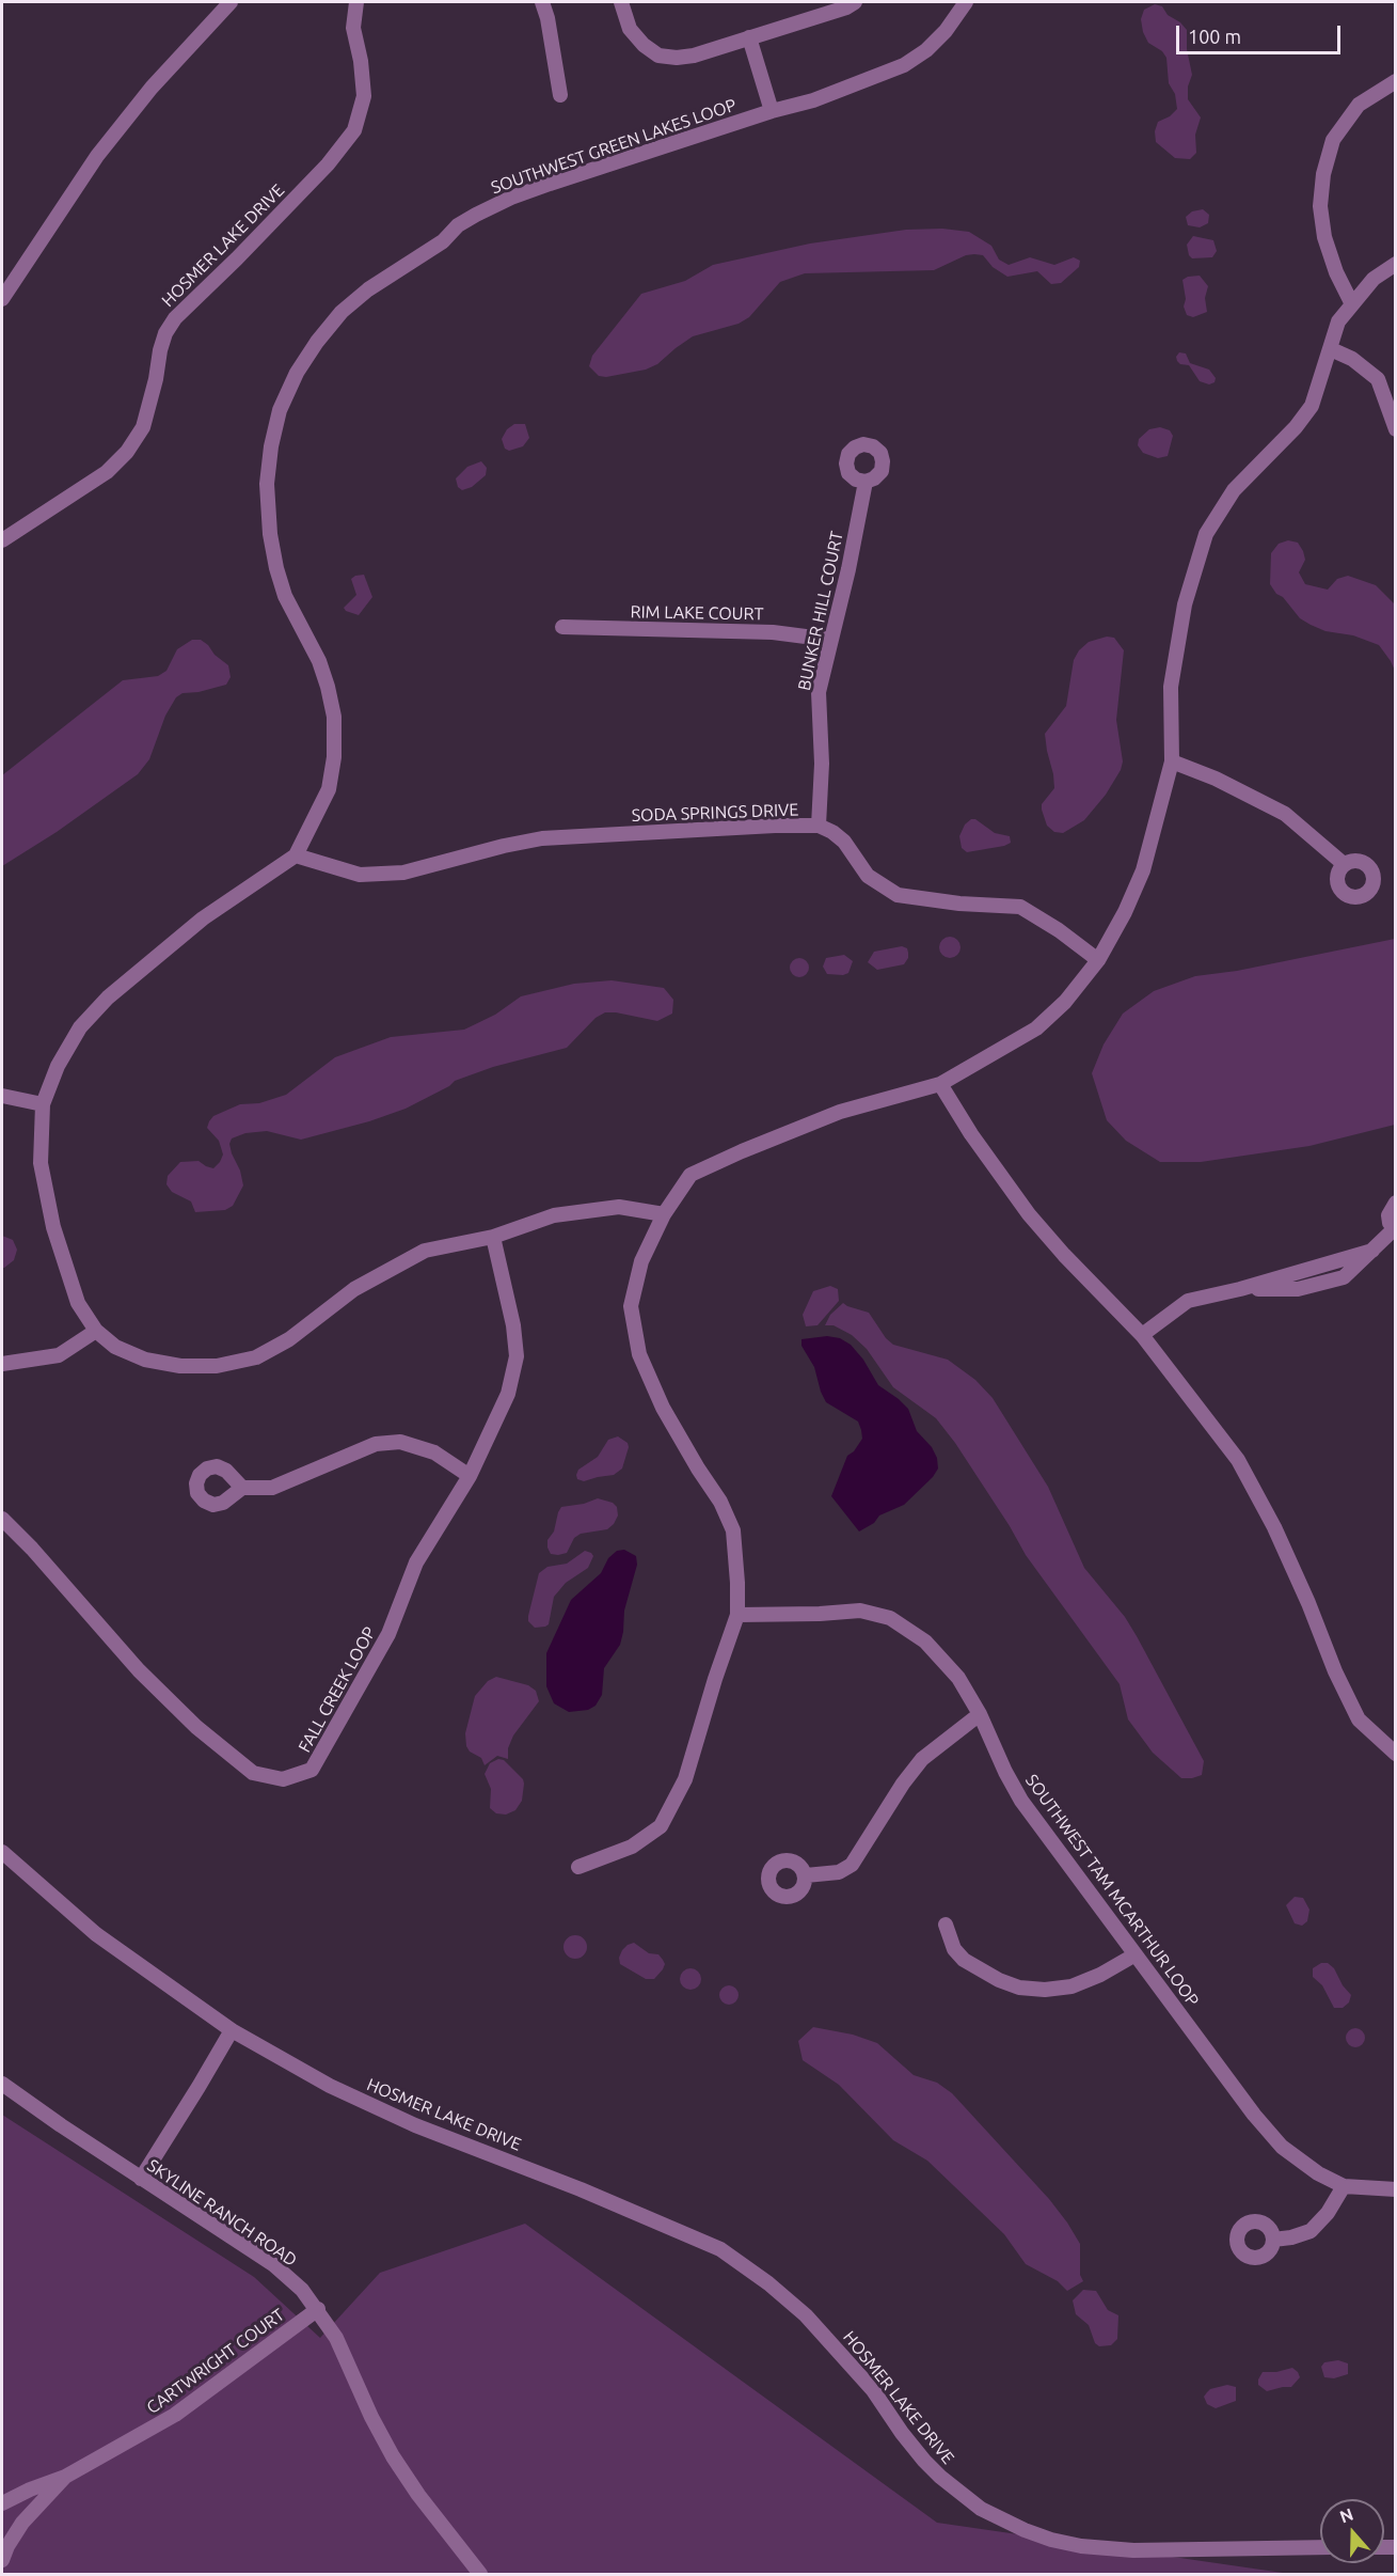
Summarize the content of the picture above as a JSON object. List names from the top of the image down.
{
  "streets": {
    "street": [
      "SOUTHWEST GREEN LAKES LOOP",
      "HOSMER LAKE DRIVE",
      "BUNKER HILL COURT",
      "RIM LAKE COURT",
      "SODA SPRINGS DRIVE",
      "FALL CREEK LOOP",
      "SOUTHWEST TAM MCARTHUR LOOP",
      "SKYLINE RANCH ROAD",
      "CARTWRIGHT COURT"
    ]
  },
  "crossings": [
    ["SOUTHWEST GREEN LAKES LOOP", "SODA SPRINGS DRIVE"],
    ["SOUTHWEST GREEN LAKES LOOP", "FALL CREEK LOOP"],
    ["BUNKER HILL COURT", "RIM LAKE COURT"],
    ["BUNKER HILL COURT", "SODA SPRINGS DRIVE"],
    ["SKYLINE RANCH ROAD", "CARTWRIGHT COURT"]
  ],
  "scale_bar": "100 m",
  "north": "top"
}
